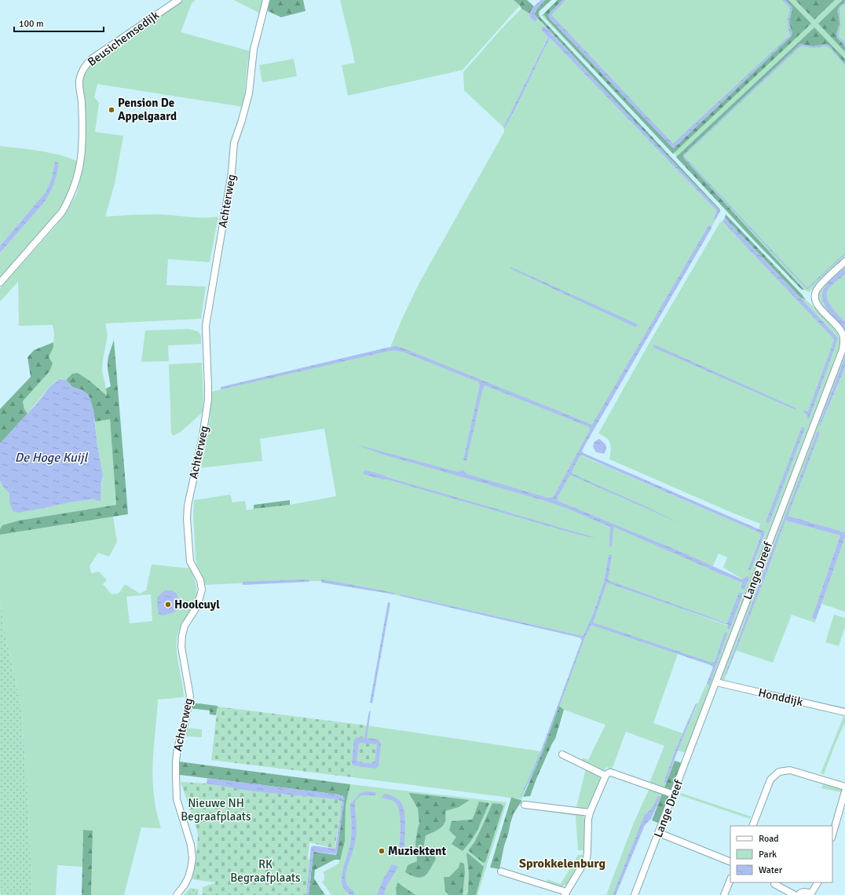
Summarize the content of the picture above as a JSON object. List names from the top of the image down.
{
  "streets": {
    "street": [
      "Beusichemsedijk",
      "Achterweg",
      "Lange Dreef",
      "Honddijk"
    ]
  },
  "crossings": [
    ["Lange Dreef", "Honddijk"]
  ],
  "districts": ["Sprokkelenburg"],
  "water": ["De Hoge Kuijl"],
  "parks": ["Nieuwe NH Begraafplaats", "RK Begraafplaats"],
  "places": ["Pension De Appelgaard", "Hoolcuyl", "Muziektent"],
  "legend": ["Road", "Park", "Water"],
  "scale_bar": "100 m"
}
